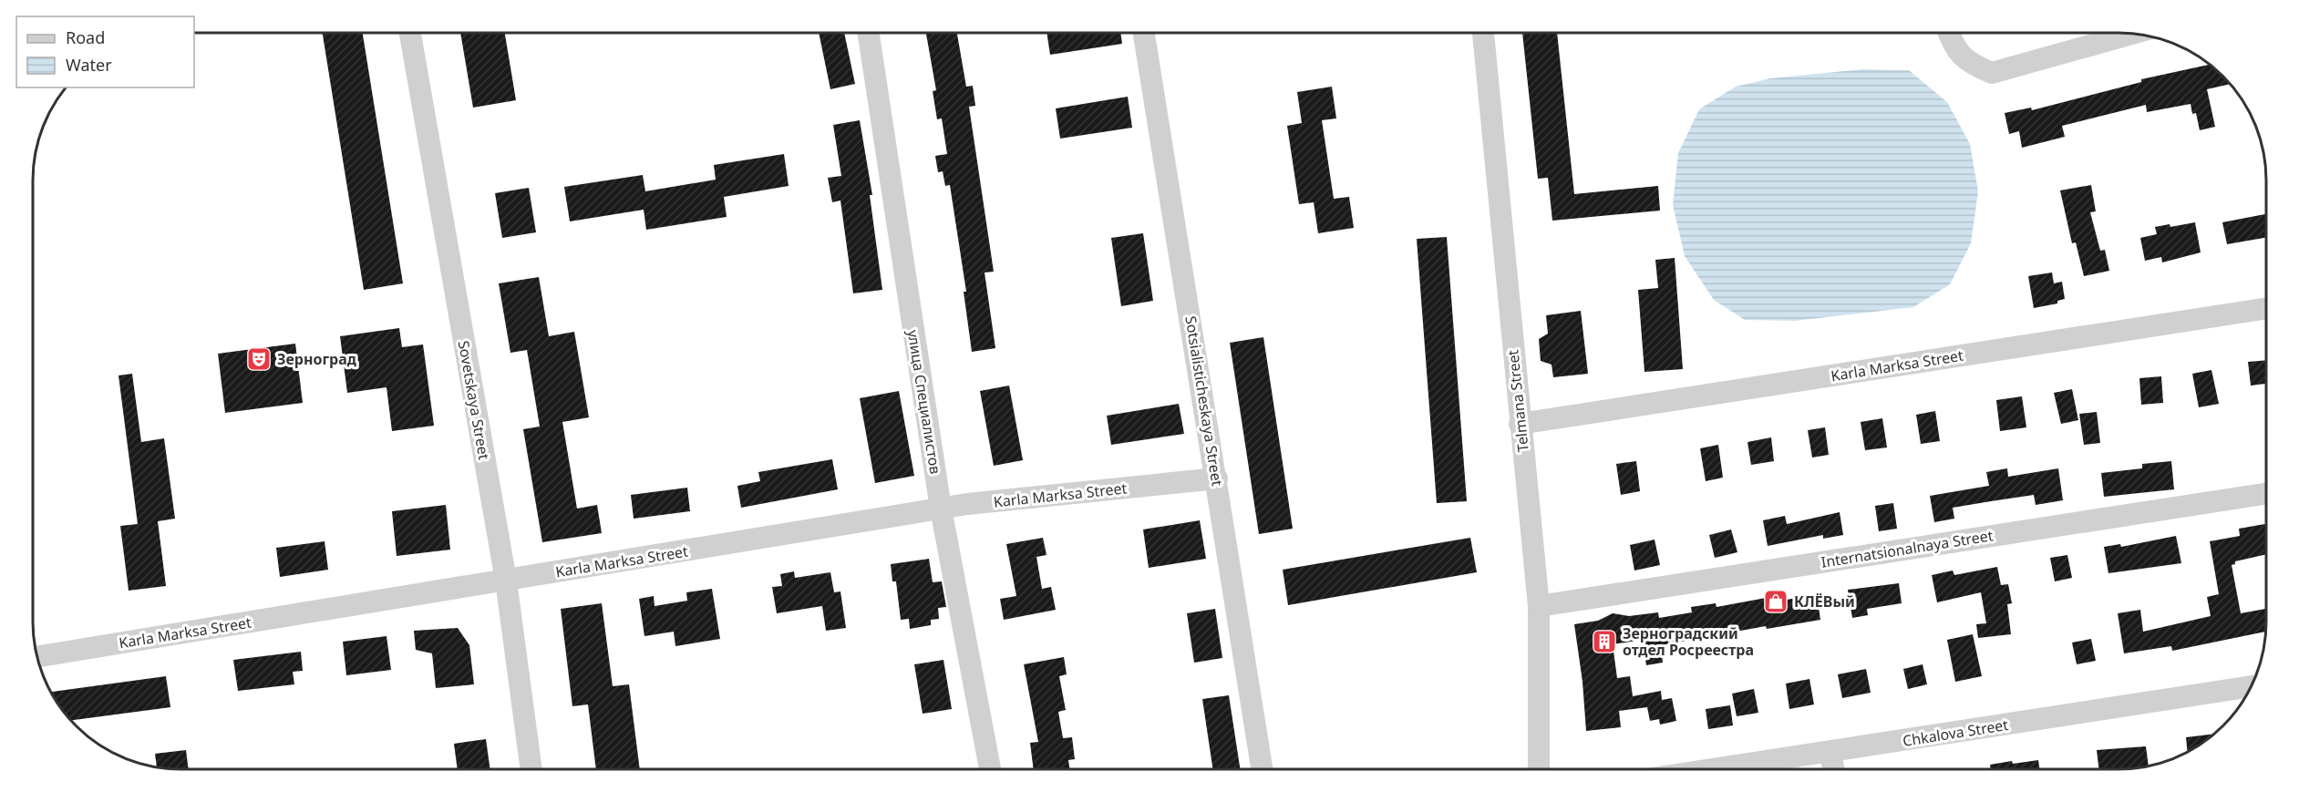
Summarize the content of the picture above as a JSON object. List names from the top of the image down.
{
  "streets": {
    "street": [
      "Karla Marksa Street",
      "Sovetskaya Street",
      "Sotsialisticheskaya Street",
      "Telmana Street",
      "улица Специалистов",
      "Internatsionalnaya Street",
      "Chkalova Street"
    ]
  },
  "crossings": [
    ["Karla Marksa Street", "Sovetskaya Street"],
    ["Karla Marksa Street", "Sotsialisticheskaya Street"],
    ["Karla Marksa Street", "Telmana Street"],
    ["Karla Marksa Street", "улица Специалистов"],
    ["Telmana Street", "Internatsionalnaya Street"]
  ],
  "places": {
    "theatre": ["Зерноград"],
    "shop": ["КЛЁВый"],
    "building": ["Зерноградский отдел Росреестра"]
  },
  "legend": ["Road", "Water"]
}
